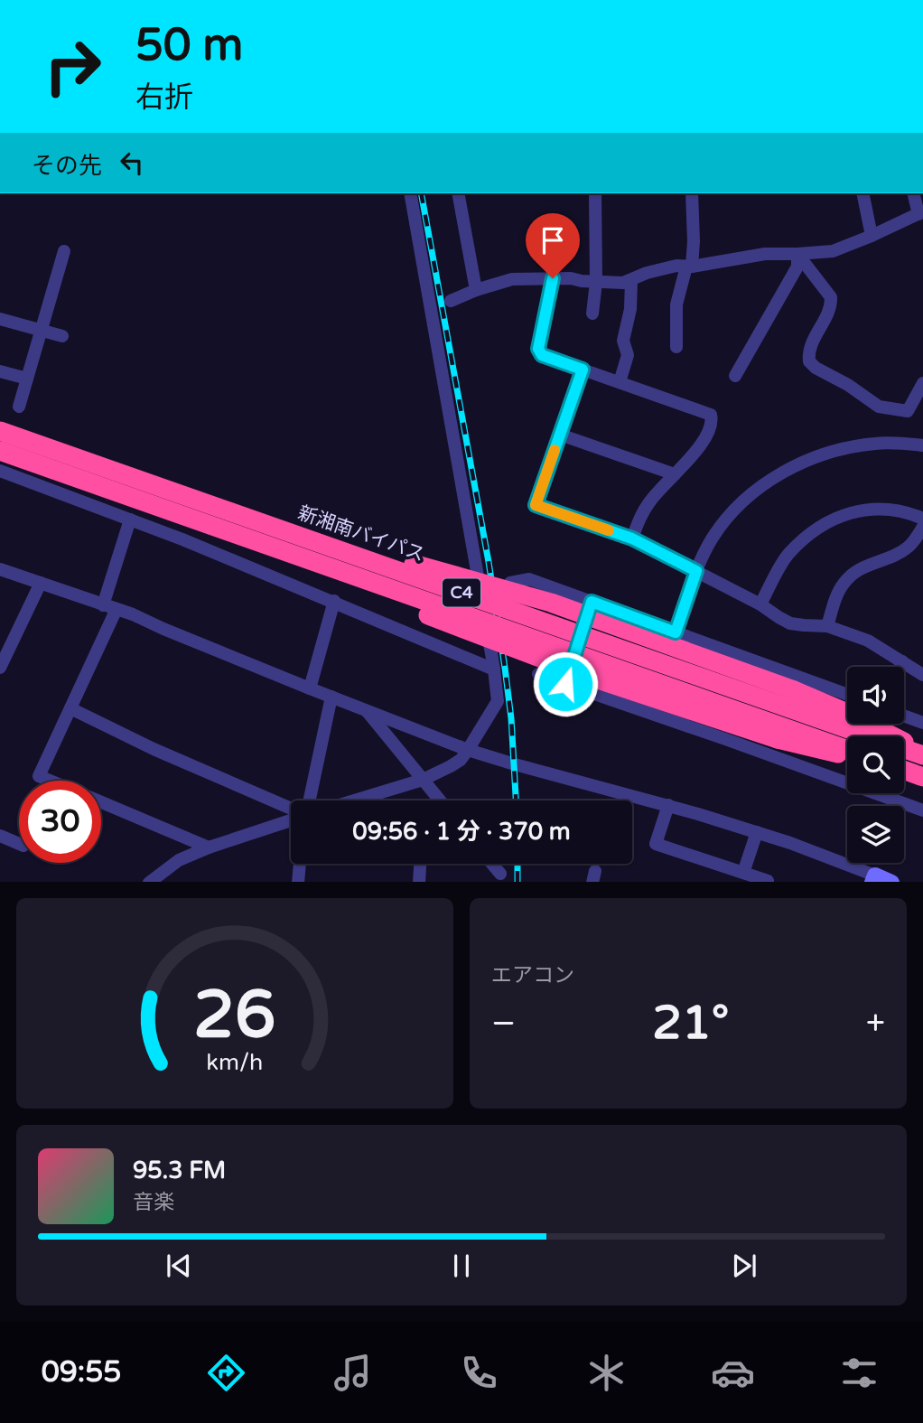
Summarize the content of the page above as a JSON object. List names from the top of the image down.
{
  "streets": {
    "highway": ["新湘南バイパス", "C4"]
  },
  "page": {
    "turn": ["50 m", "右折"],
    "then": "その先",
    "limit": "30",
    "trip": "09:56 · 1 分 · 370 m",
    "tile": "エアコン",
    "heat": ["−", "21°", "+"],
    "song": ["95.3 FM", "音楽"],
    "tabs": "09:55",
    "gauge": ["26", "km/h"]
  }
}
